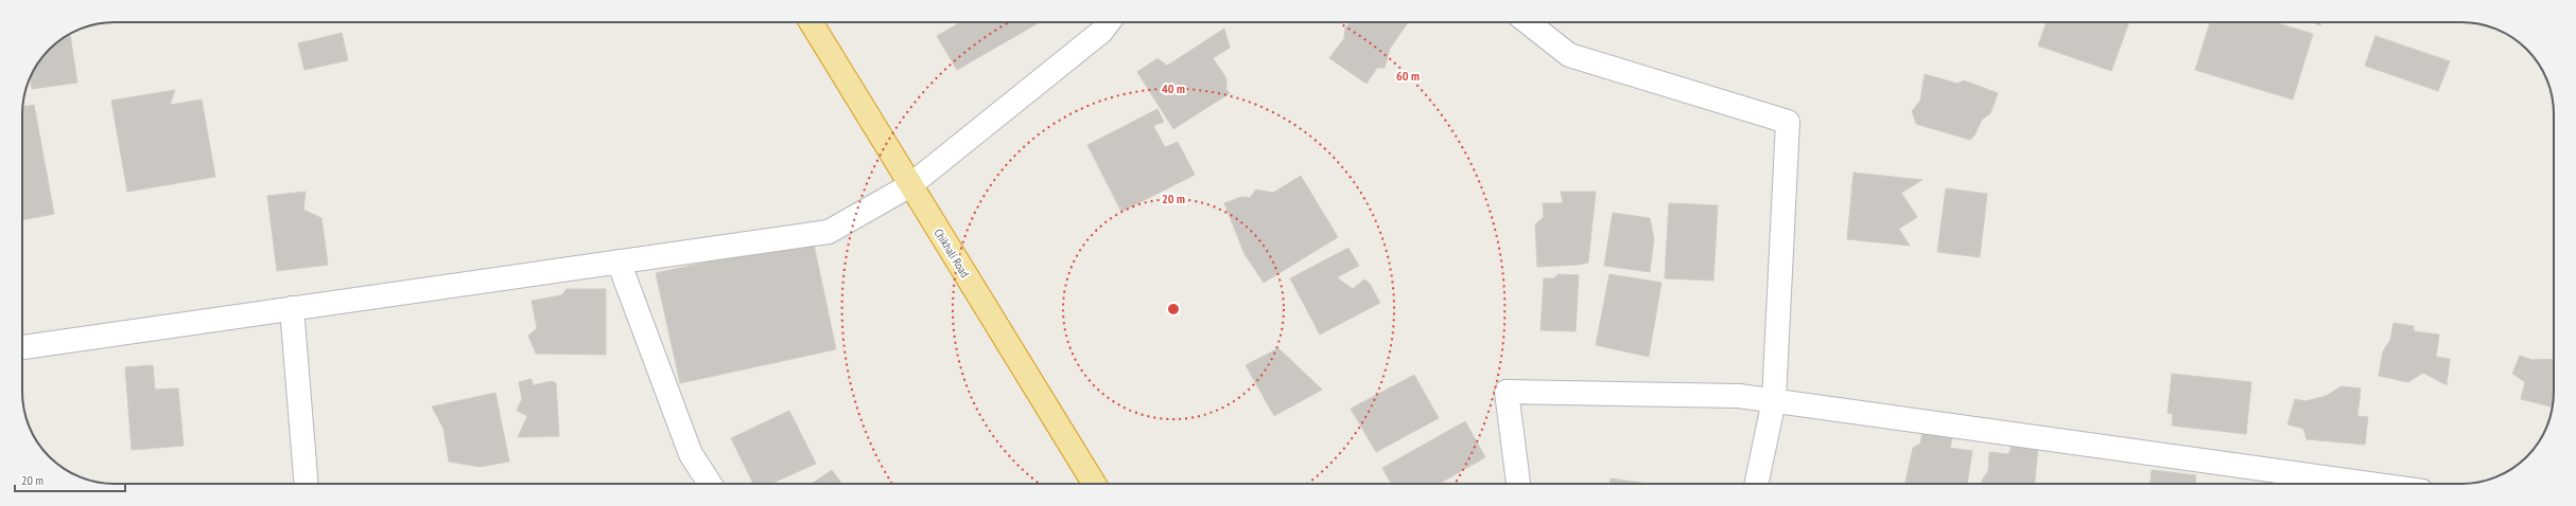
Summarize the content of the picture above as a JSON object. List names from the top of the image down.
{
  "streets": {
    "highway": ["Chikhali Road"]
  },
  "scale_bar": "20 m",
  "rings": ["60 m", "40 m", "20 m"]
}
